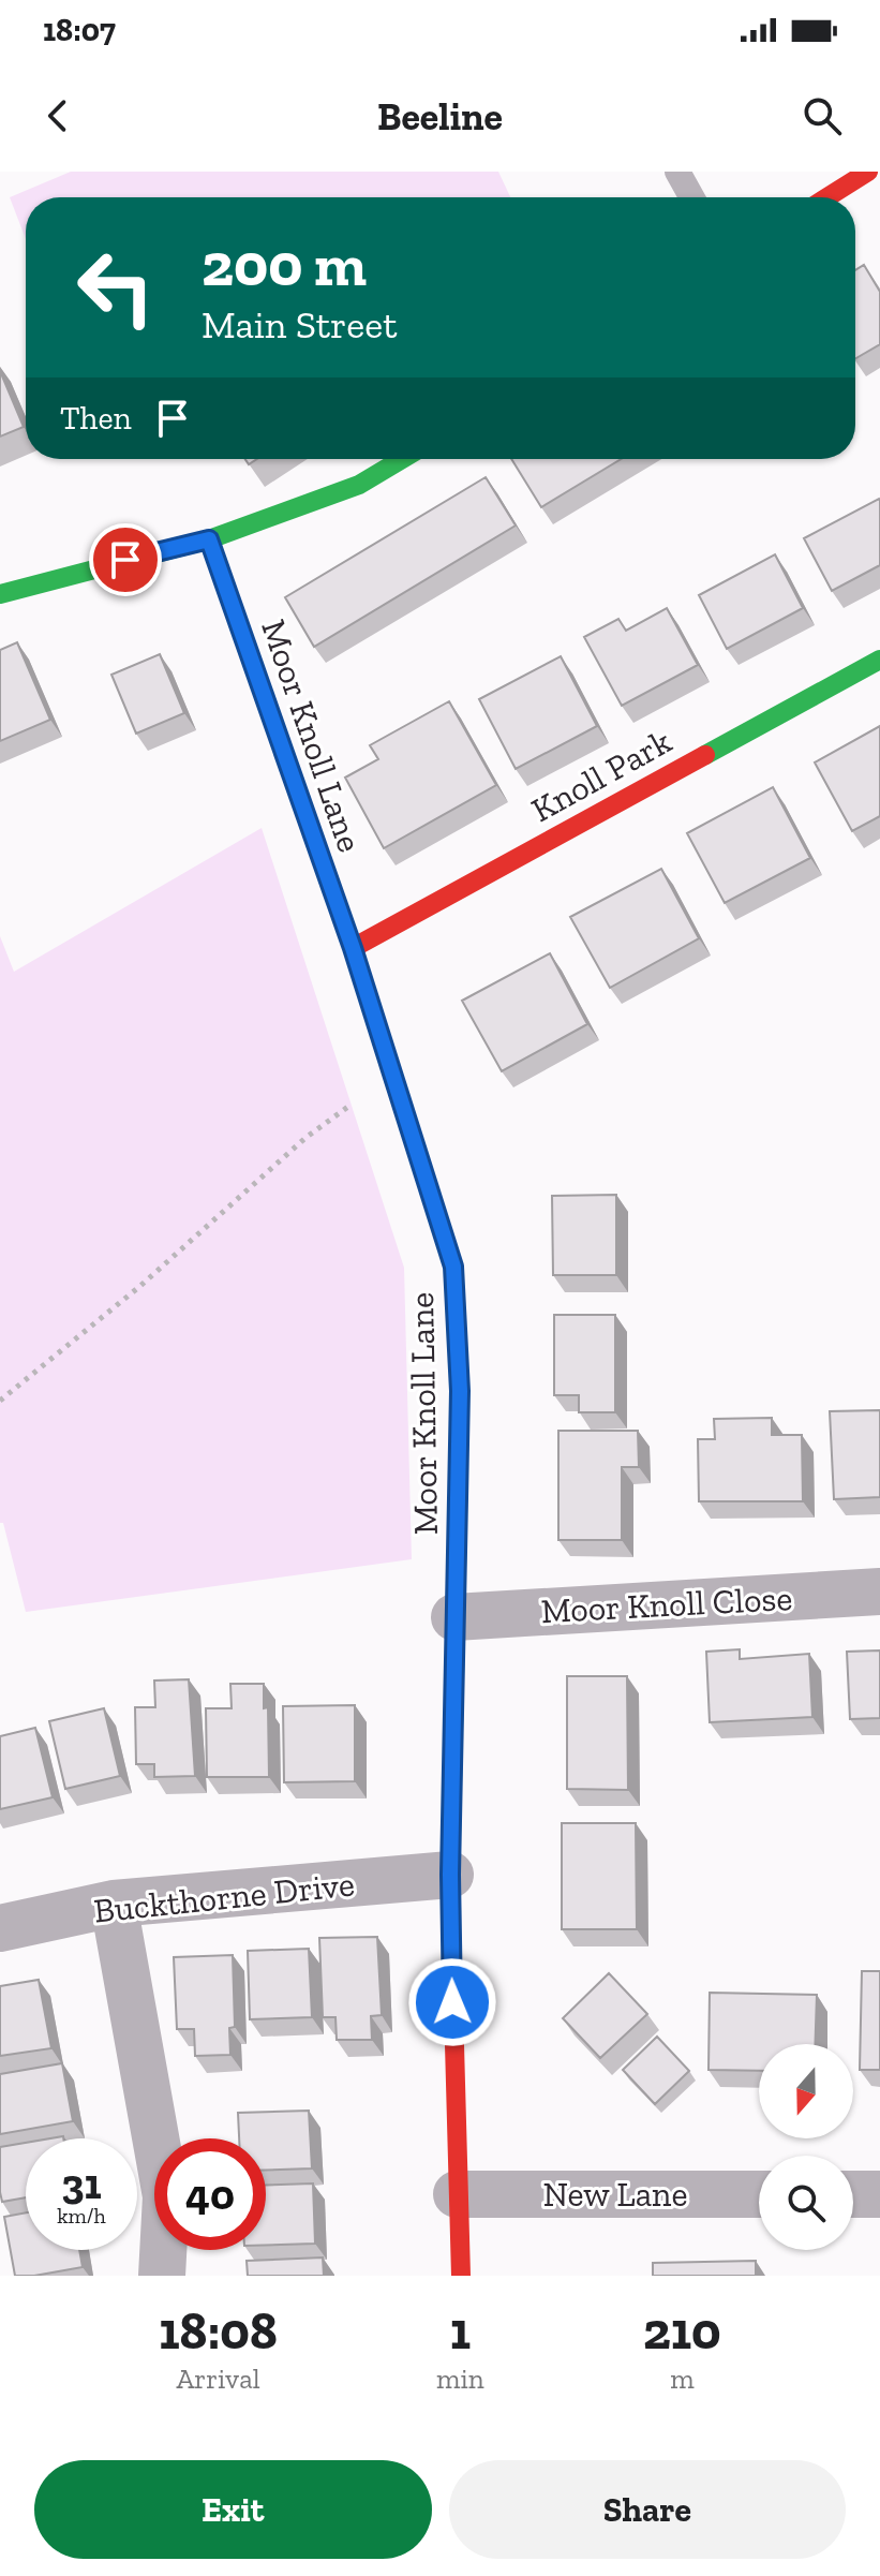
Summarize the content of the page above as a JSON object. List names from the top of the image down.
{
  "streets": {
    "street": [
      "Moor Knoll Lane",
      "Knoll Park",
      "Moor Knoll Close",
      "Buckthorne Drive",
      "New Lane"
    ]
  },
  "crossings": [
    ["Moor Knoll Lane", "Knoll Park"],
    ["Moor Knoll Lane", "Moor Knoll Close"],
    ["Moor Knoll Lane", "Buckthorne Drive"],
    ["Moor Knoll Lane", "New Lane"]
  ],
  "north": "bottom",
  "page": {
    "status": "18:07",
    "header": "Beeline",
    "turn": ["200 m", "Main Street"],
    "then": "Then",
    "speed": "31 km/h",
    "limit": "40",
    "eta": [
      "18:08",
      "Arrival",
      "1",
      "min",
      "210",
      "m"
    ],
    "buttons": ["Exit", "Share"]
  }
}
